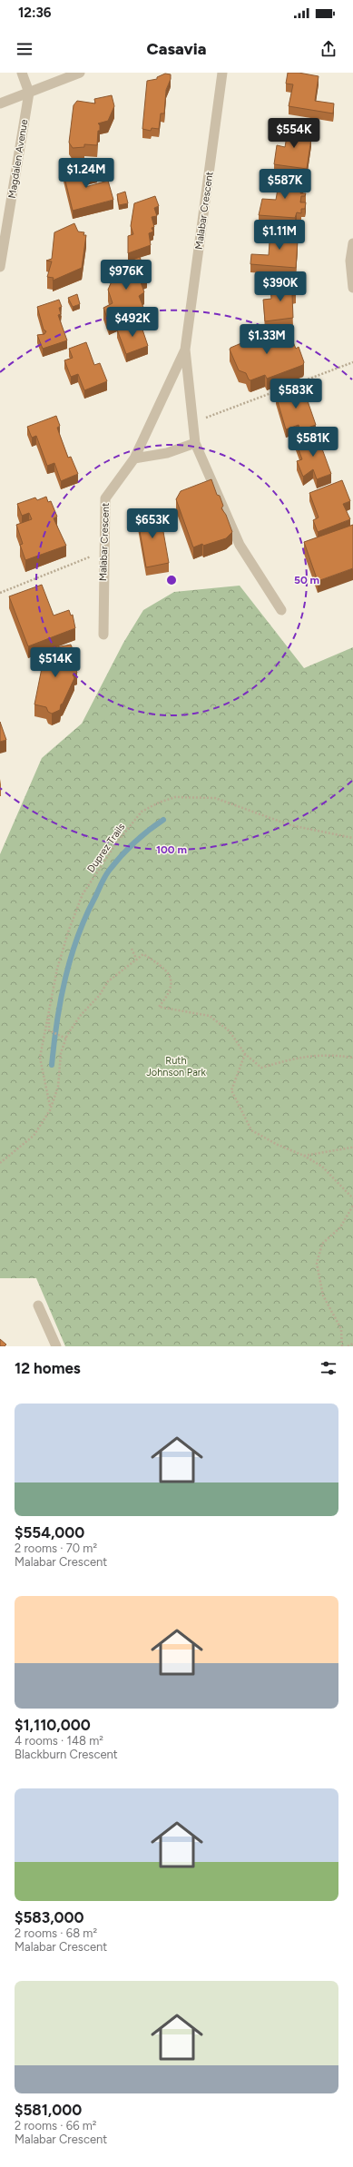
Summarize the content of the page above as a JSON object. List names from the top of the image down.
{
  "streets": {
    "street": ["Magdalen Avenue", "Malabar Crescent"],
    "path": ["Duprez Trails"]
  },
  "parks": ["Ruth Johnson Park"],
  "page": {
    "status": "12:36",
    "header": "Casavia",
    "price": [
      "$554K",
      "$1.24M",
      "$587K",
      "$1.11M",
      "$976K",
      "$390K",
      "$492K",
      "$1.33M",
      "$583K",
      "$581K",
      "$653K",
      "$514K"
    ],
    "heading": "12 homes",
    "list": [
      {
        "name": "$554,000",
        "note": "2 rooms · 70 m² · Malabar Crescent"
      },
      {
        "name": "$1,110,000",
        "note": "4 rooms · 148 m² · Blackburn Crescent"
      },
      {
        "name": "$583,000",
        "note": "2 rooms · 68 m² · Malabar Crescent"
      },
      {
        "name": "$581,000",
        "note": "2 rooms · 66 m² · Malabar Crescent"
      }
    ]
  },
  "rings": ["50 m", "100 m"]
}
